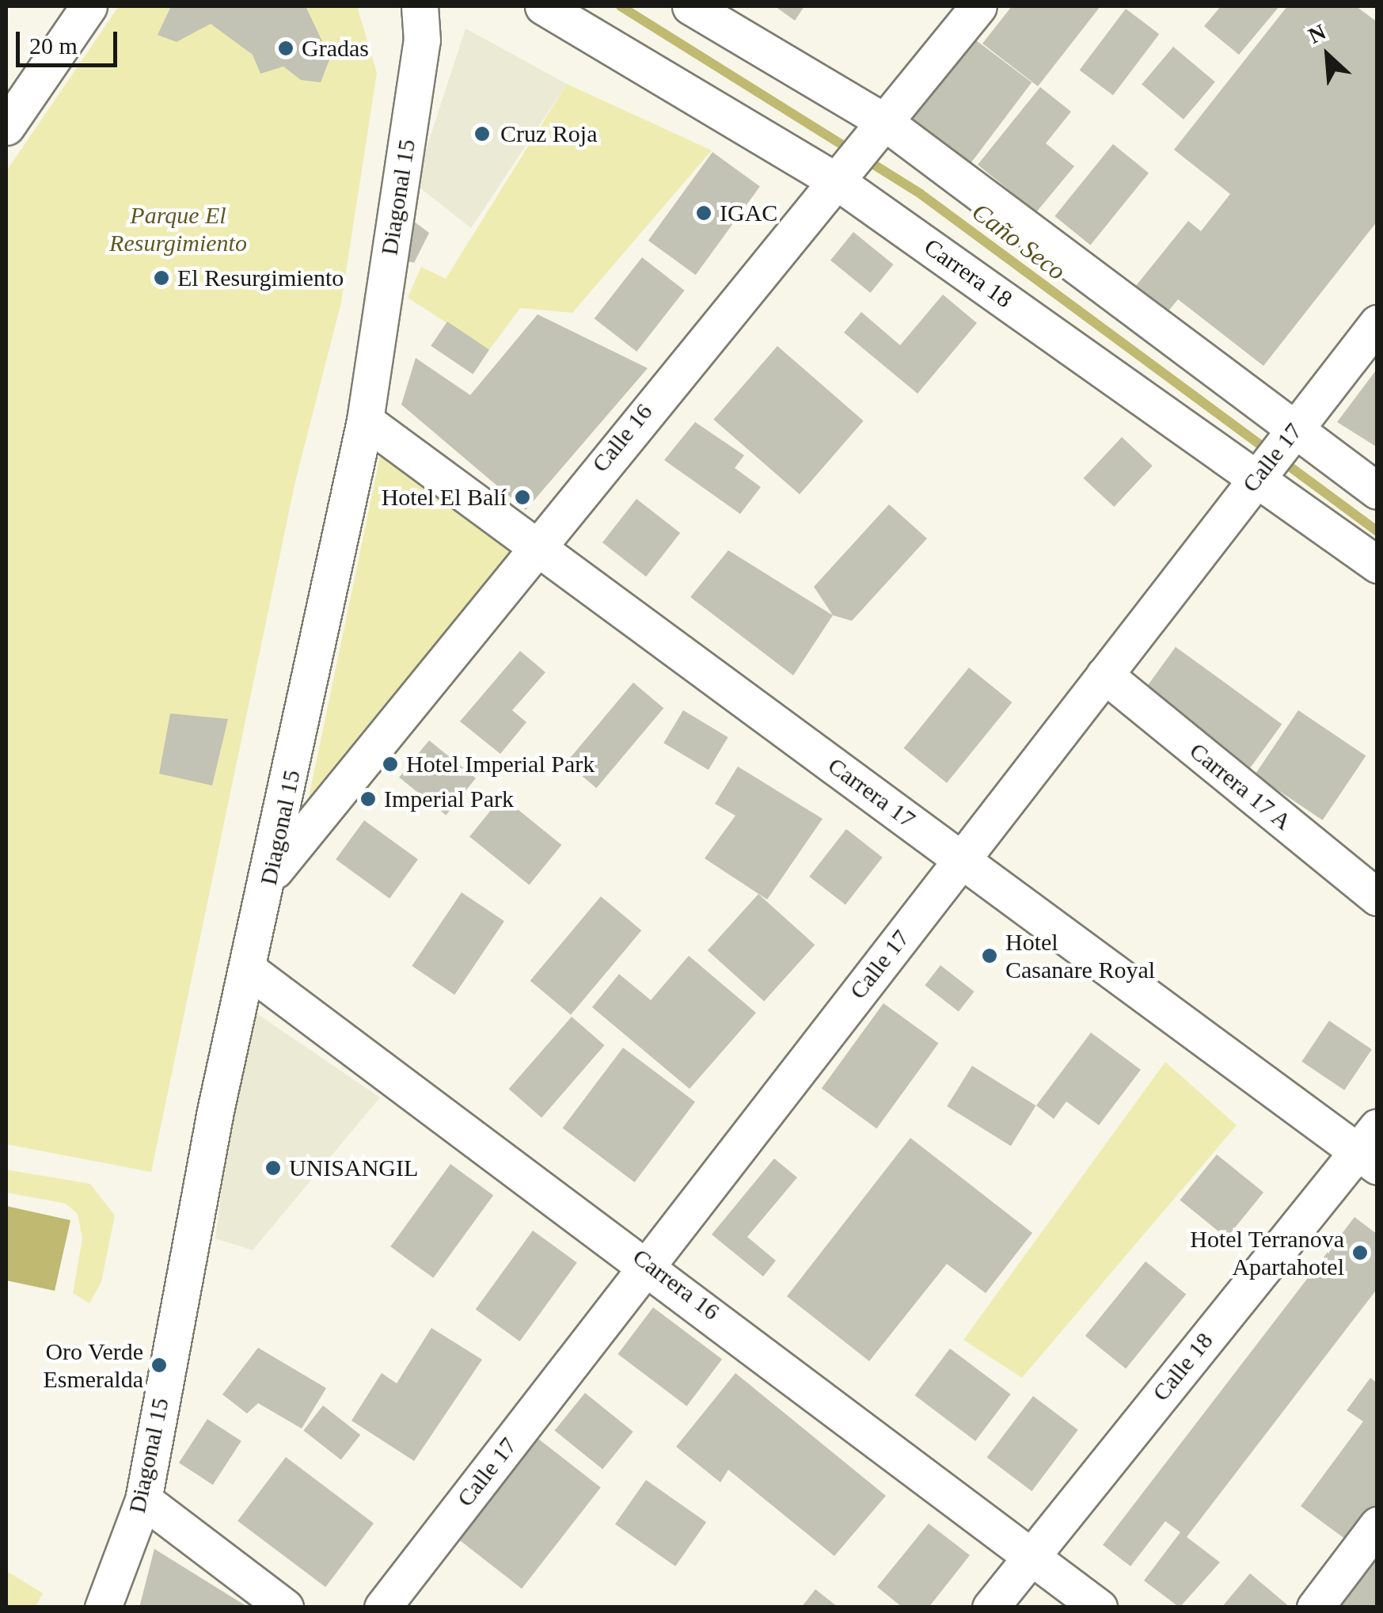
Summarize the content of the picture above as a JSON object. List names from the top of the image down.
{
  "streets": {
    "street": [
      "Diagonal 15",
      "Carrera 18",
      "Calle 16",
      "Calle 17",
      "Carrera 17 A",
      "Carrera 17",
      "Carrera 16",
      "Calle 18"
    ]
  },
  "crossings": [
    ["Diagonal 15", "Calle 16"],
    ["Diagonal 15", "Carrera 17"],
    ["Diagonal 15", "Carrera 16"],
    ["Carrera 18", "Calle 16"],
    ["Carrera 18", "Calle 17"],
    ["Calle 16", "Carrera 17"],
    ["Calle 17", "Carrera 17 A"],
    ["Calle 17", "Carrera 17"],
    ["Calle 17", "Carrera 16"],
    ["Carrera 17", "Calle 18"],
    ["Carrera 16", "Calle 18"]
  ],
  "water": ["Caño Seco"],
  "parks": ["Parque El Resurgimiento"],
  "places": [
    "Gradas",
    "Cruz Roja",
    "IGAC",
    "El Resurgimiento",
    "Hotel El Balí",
    "Hotel Imperial Park",
    "Imperial Park",
    "Hotel Casanare Royal",
    "UNISANGIL",
    "Hotel Terranova Apartahotel",
    "Oro Verde Esmeralda"
  ],
  "scale_bar": "20 m",
  "north": "top left"
}
